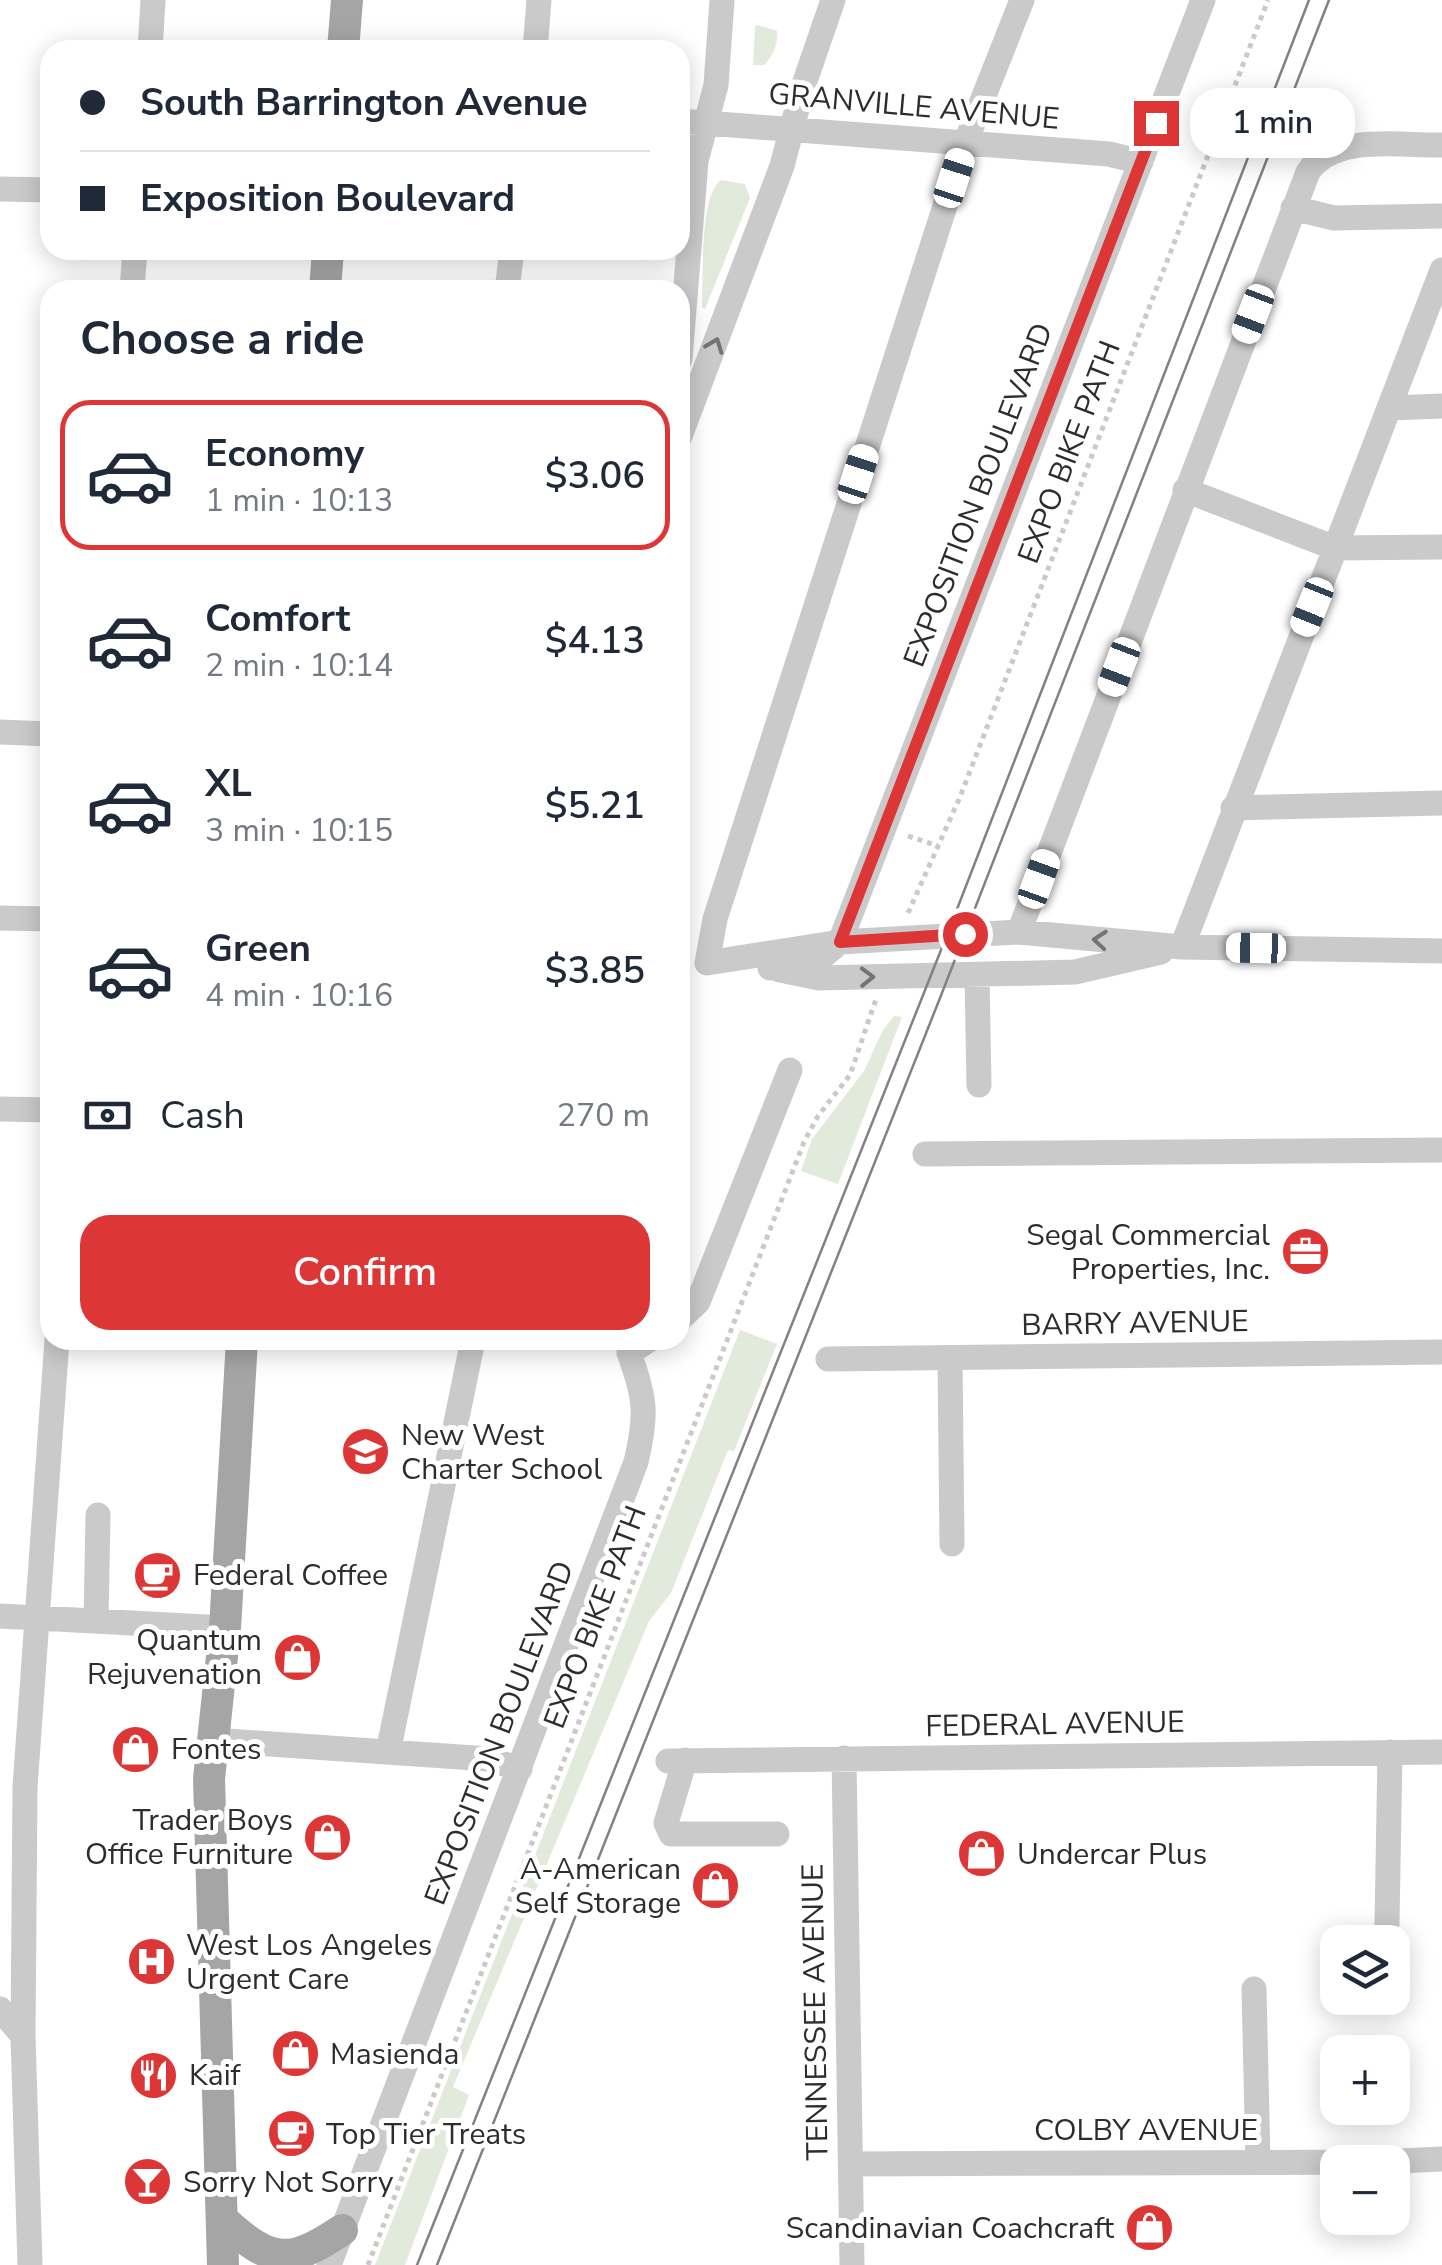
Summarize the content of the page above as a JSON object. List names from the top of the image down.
{
  "streets": {
    "street": [
      "GRANVILLE AVENUE",
      "EXPOSITION BOULEVARD",
      "BARRY AVENUE",
      "FEDERAL AVENUE",
      "TENNESSEE AVENUE",
      "COLBY AVENUE"
    ],
    "path": ["EXPO BIKE PATH"]
  },
  "crossings": [
    ["GRANVILLE AVENUE", "EXPOSITION BOULEVARD"],
    ["FEDERAL AVENUE", "TENNESSEE AVENUE"],
    ["TENNESSEE AVENUE", "COLBY AVENUE"]
  ],
  "places": {
    "office": ["Segal Commercial Properties, Inc."],
    "school or university": ["New West Charter School"],
    "cafe": ["Federal Coffee", "Top Tier Treats"],
    "shop": [
      "Quantum Rejuvenation",
      "Fontes",
      "Trader Boys Office Furniture",
      "Undercar Plus",
      "A-American Self Storage",
      "Masienda",
      "Scandinavian Coachcraft"
    ],
    "hospital": ["West Los Angeles Urgent Care"],
    "restaurant": ["Kaif"],
    "bar": ["Sorry Not Sorry"]
  },
  "page": {
    "banner": ["South Barrington Avenue", "Exposition Boulevard"],
    "bubble": "1 min",
    "heading": "Choose a ride",
    "list": [
      {
        "name": "Economy",
        "note": "1 min · 10:13",
        "value": "$3.06"
      },
      {
        "name": "Comfort",
        "note": "2 min · 10:14",
        "value": "$4.13"
      },
      {
        "name": "XL",
        "note": "3 min · 10:15",
        "value": "$5.21"
      },
      {
        "name": "Green",
        "note": "4 min · 10:16",
        "value": "$3.85"
      }
    ],
    "pay": ["Cash", "270 m"],
    "buttons": "Confirm",
    "map_buttons": ["+", "−"]
  }
}
